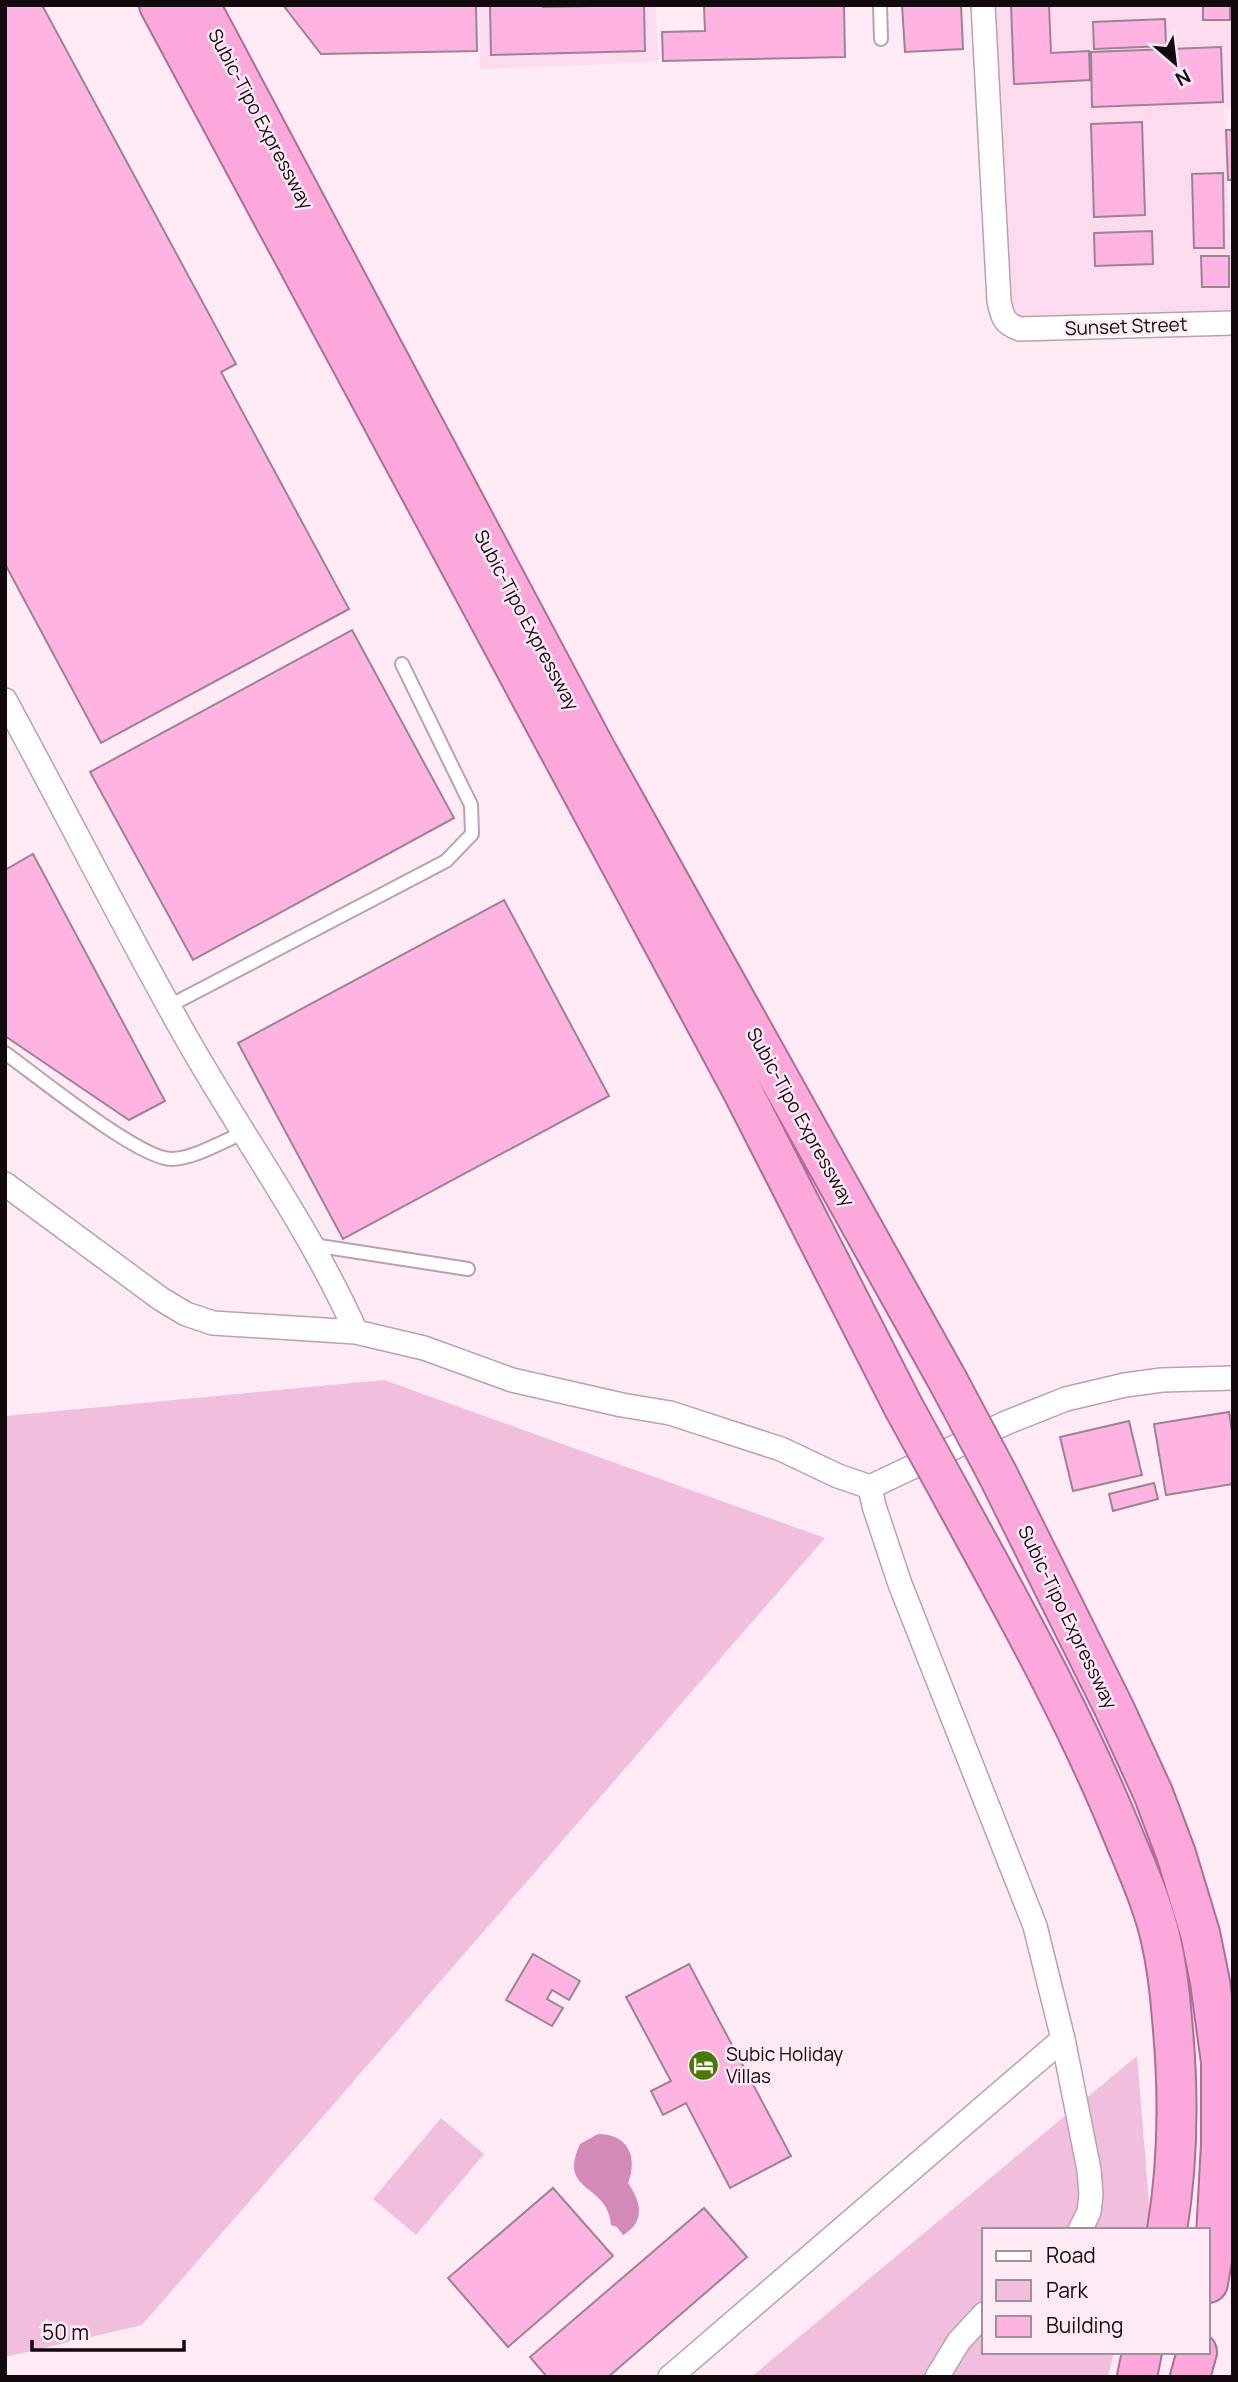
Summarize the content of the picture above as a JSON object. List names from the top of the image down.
{
  "streets": {
    "highway": ["Subic-Tipo Expressway"],
    "street": ["Sunset Street"]
  },
  "places": {
    "hotel": ["Subic Holiday Villas"]
  },
  "legend": ["Road", "Park", "Building"],
  "scale_bar": "50 m",
  "north": "bottom right"
}
